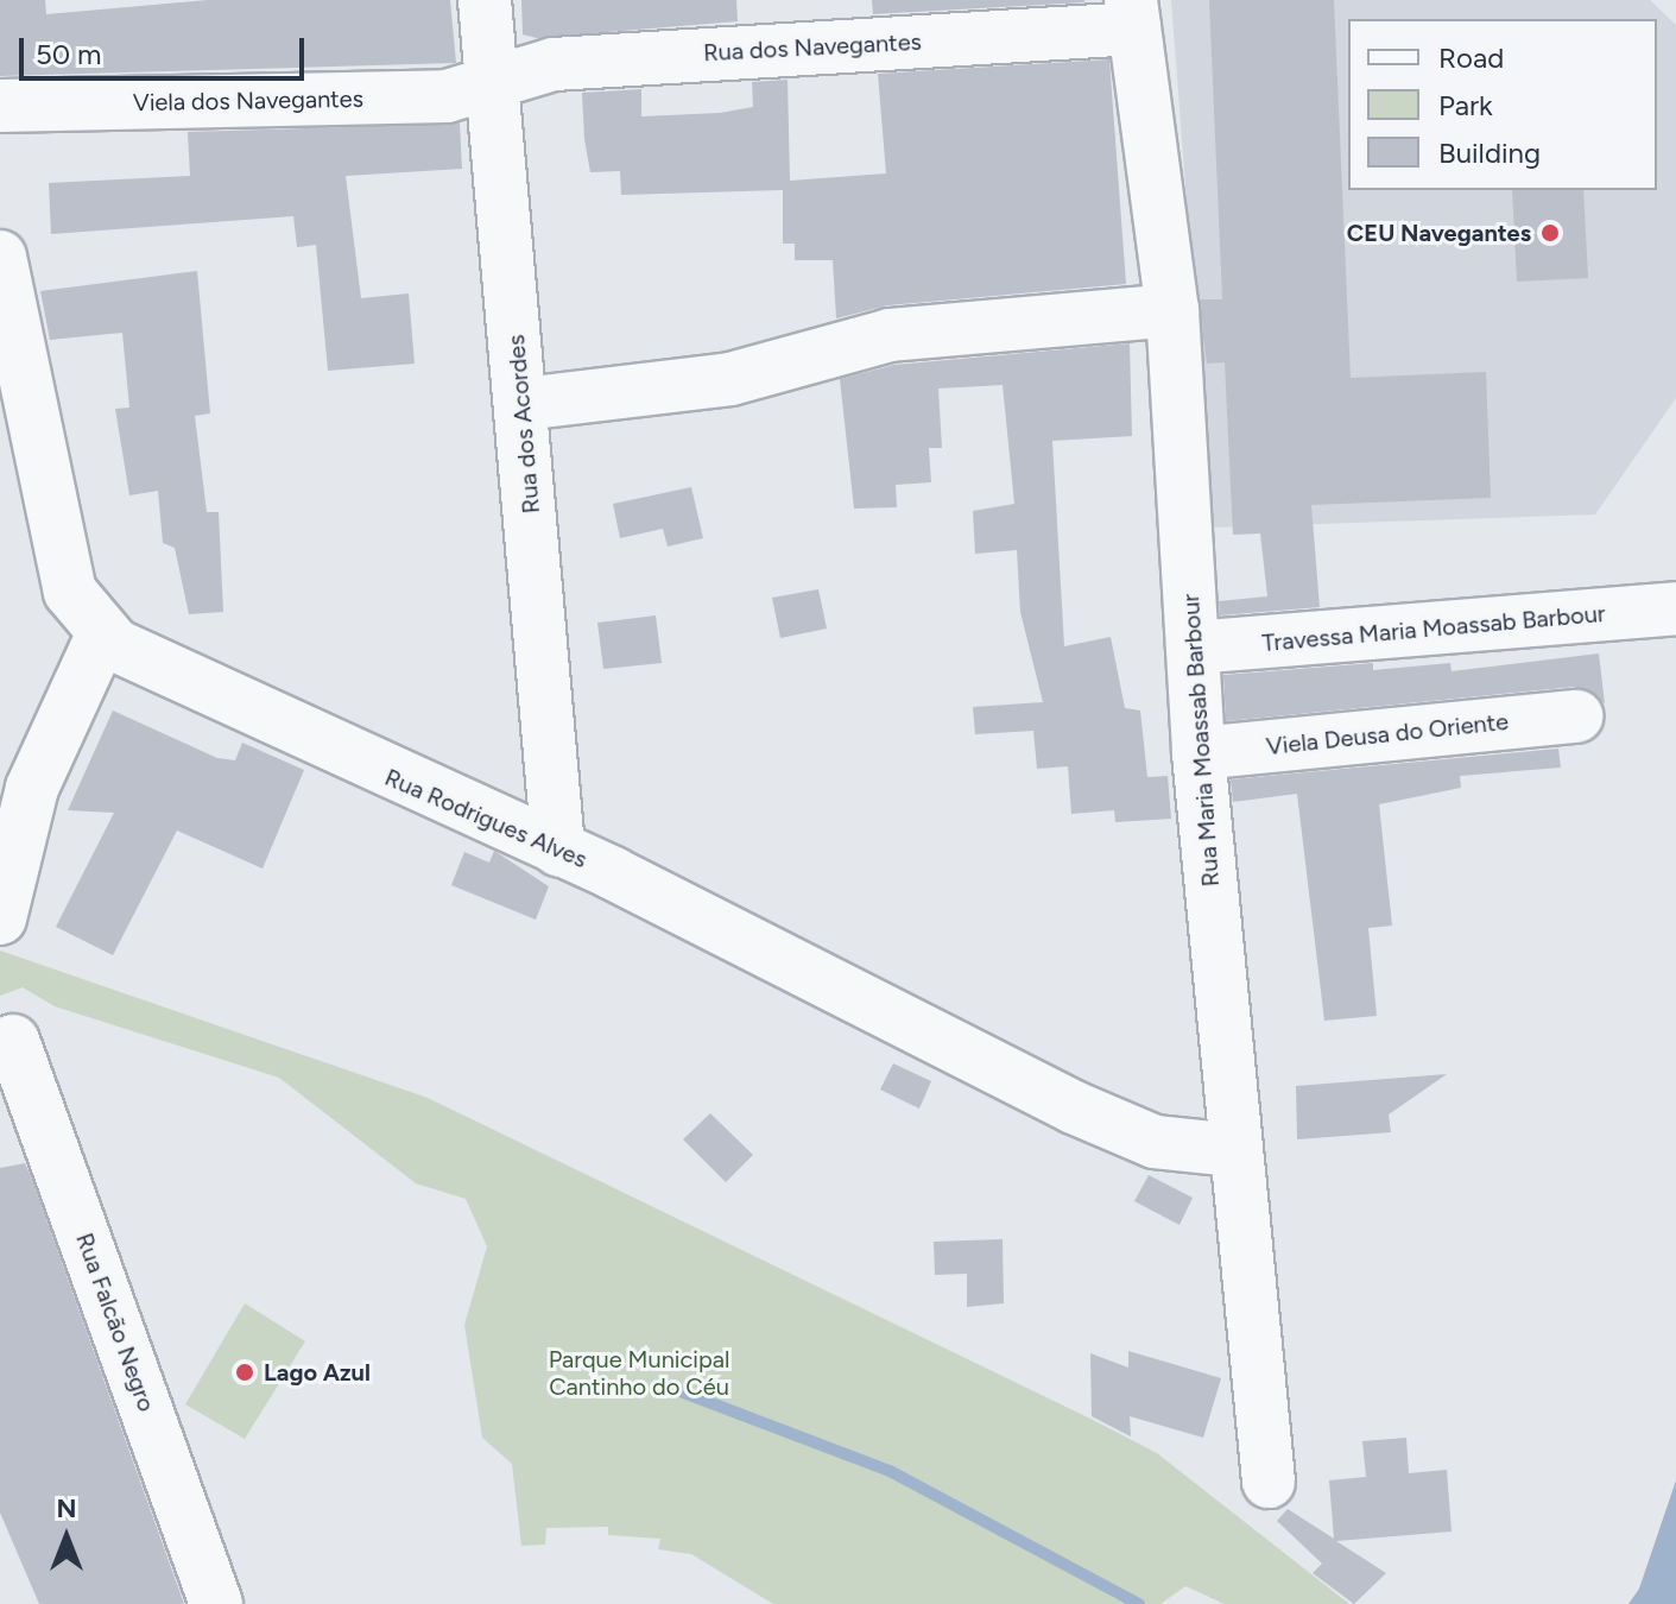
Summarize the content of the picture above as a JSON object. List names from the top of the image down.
{
  "streets": {
    "street": [
      "Rua dos Navegantes",
      "Viela dos Navegantes",
      "Rua dos Acordes",
      "Travessa Maria Moassab Barbour",
      "Viela Deusa do Oriente",
      "Rua Maria Moassab Barbour",
      "Rua Rodrigues Alves",
      "Rua Falcão Negro"
    ]
  },
  "crossings": [
    ["Rua dos Navegantes", "Viela dos Navegantes"],
    ["Rua dos Navegantes", "Rua dos Acordes"],
    ["Rua dos Navegantes", "Rua Maria Moassab Barbour"],
    ["Viela dos Navegantes", "Rua dos Acordes"],
    ["Rua dos Acordes", "Rua Rodrigues Alves"],
    ["Travessa Maria Moassab Barbour", "Rua Maria Moassab Barbour"],
    ["Viela Deusa do Oriente", "Rua Maria Moassab Barbour"],
    ["Rua Maria Moassab Barbour", "Rua Rodrigues Alves"]
  ],
  "parks": ["Parque Municipal Cantinho do Céu"],
  "places": ["CEU Navegantes", "Lago Azul"],
  "legend": ["Road", "Park", "Building"],
  "scale_bar": "50 m",
  "north": "top"
}
